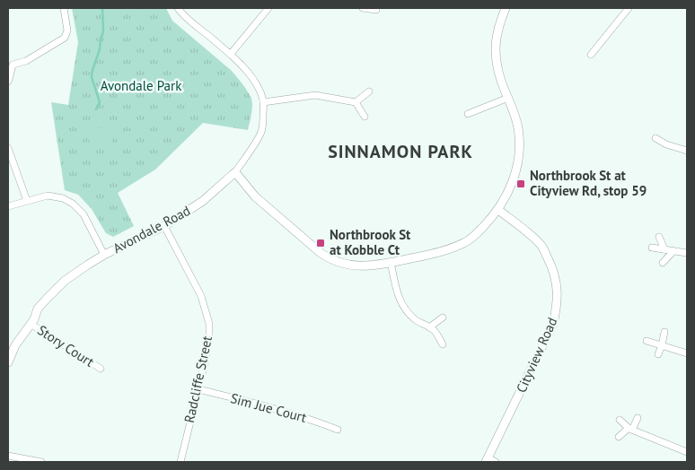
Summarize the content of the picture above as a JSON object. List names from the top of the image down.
{
  "streets": {
    "street": [
      "Avondale Road",
      "Story Court",
      "Cityview Road",
      "Radcliffe Street",
      "Sim Jue Court"
    ]
  },
  "crossings": [
    ["Avondale Road", "Story Court"],
    ["Avondale Road", "Radcliffe Street"],
    ["Radcliffe Street", "Sim Jue Court"]
  ],
  "districts": ["SINNAMON PARK"],
  "parks": ["Avondale Park"],
  "places": {
    "transit": ["Northbrook St at Cityview Rd, stop 59", "Northbrook St at Kobble Ct"]
  }
}
